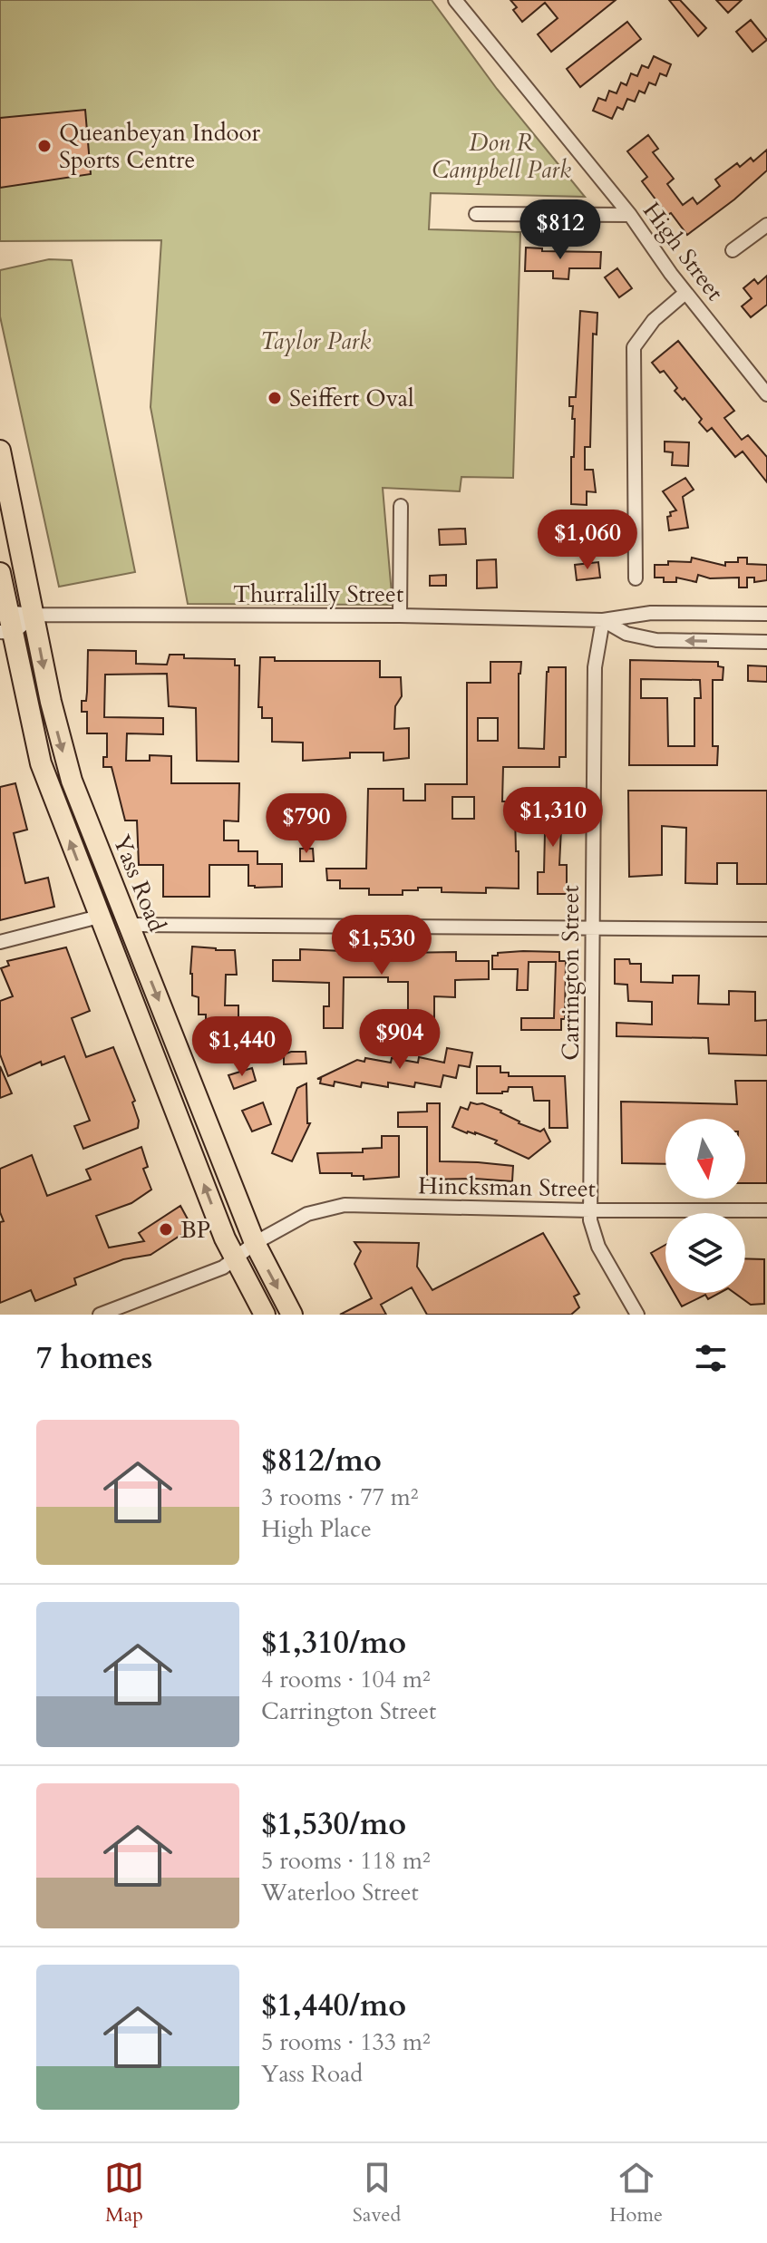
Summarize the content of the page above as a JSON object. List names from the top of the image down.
{
  "streets": {
    "main road": ["Yass Road"],
    "street": [
      "High Street",
      "Thurralilly Street",
      "Carrington Street",
      "Hincksman Street"
    ]
  },
  "crossings": [
    ["Thurralilly Street", "Yass Road"],
    ["Thurralilly Street", "Carrington Street"],
    ["Yass Road", "Hincksman Street"],
    ["Carrington Street", "Hincksman Street"]
  ],
  "parks": ["Don R Campbell Park", "Taylor Park"],
  "places": ["Queanbeyan Indoor Sports Centre", "Seiffert Oval", "BP"],
  "north": "bottom",
  "page": {
    "price": [
      "$812",
      "$1,060",
      "$1,310",
      "$790",
      "$1,530",
      "$904",
      "$1,440"
    ],
    "heading": "7 homes",
    "list": [
      {
        "name": "$812/mo",
        "note": "3 rooms · 77 m² · High Place"
      },
      {
        "name": "$1,310/mo",
        "note": "4 rooms · 104 m² · Carrington Street"
      },
      {
        "name": "$1,530/mo",
        "note": "5 rooms · 118 m² · Waterloo Street"
      },
      {
        "name": "$1,440/mo",
        "note": "5 rooms · 133 m² · Yass Road"
      }
    ],
    "tabs": ["Map", "Saved", "Home"]
  }
}
